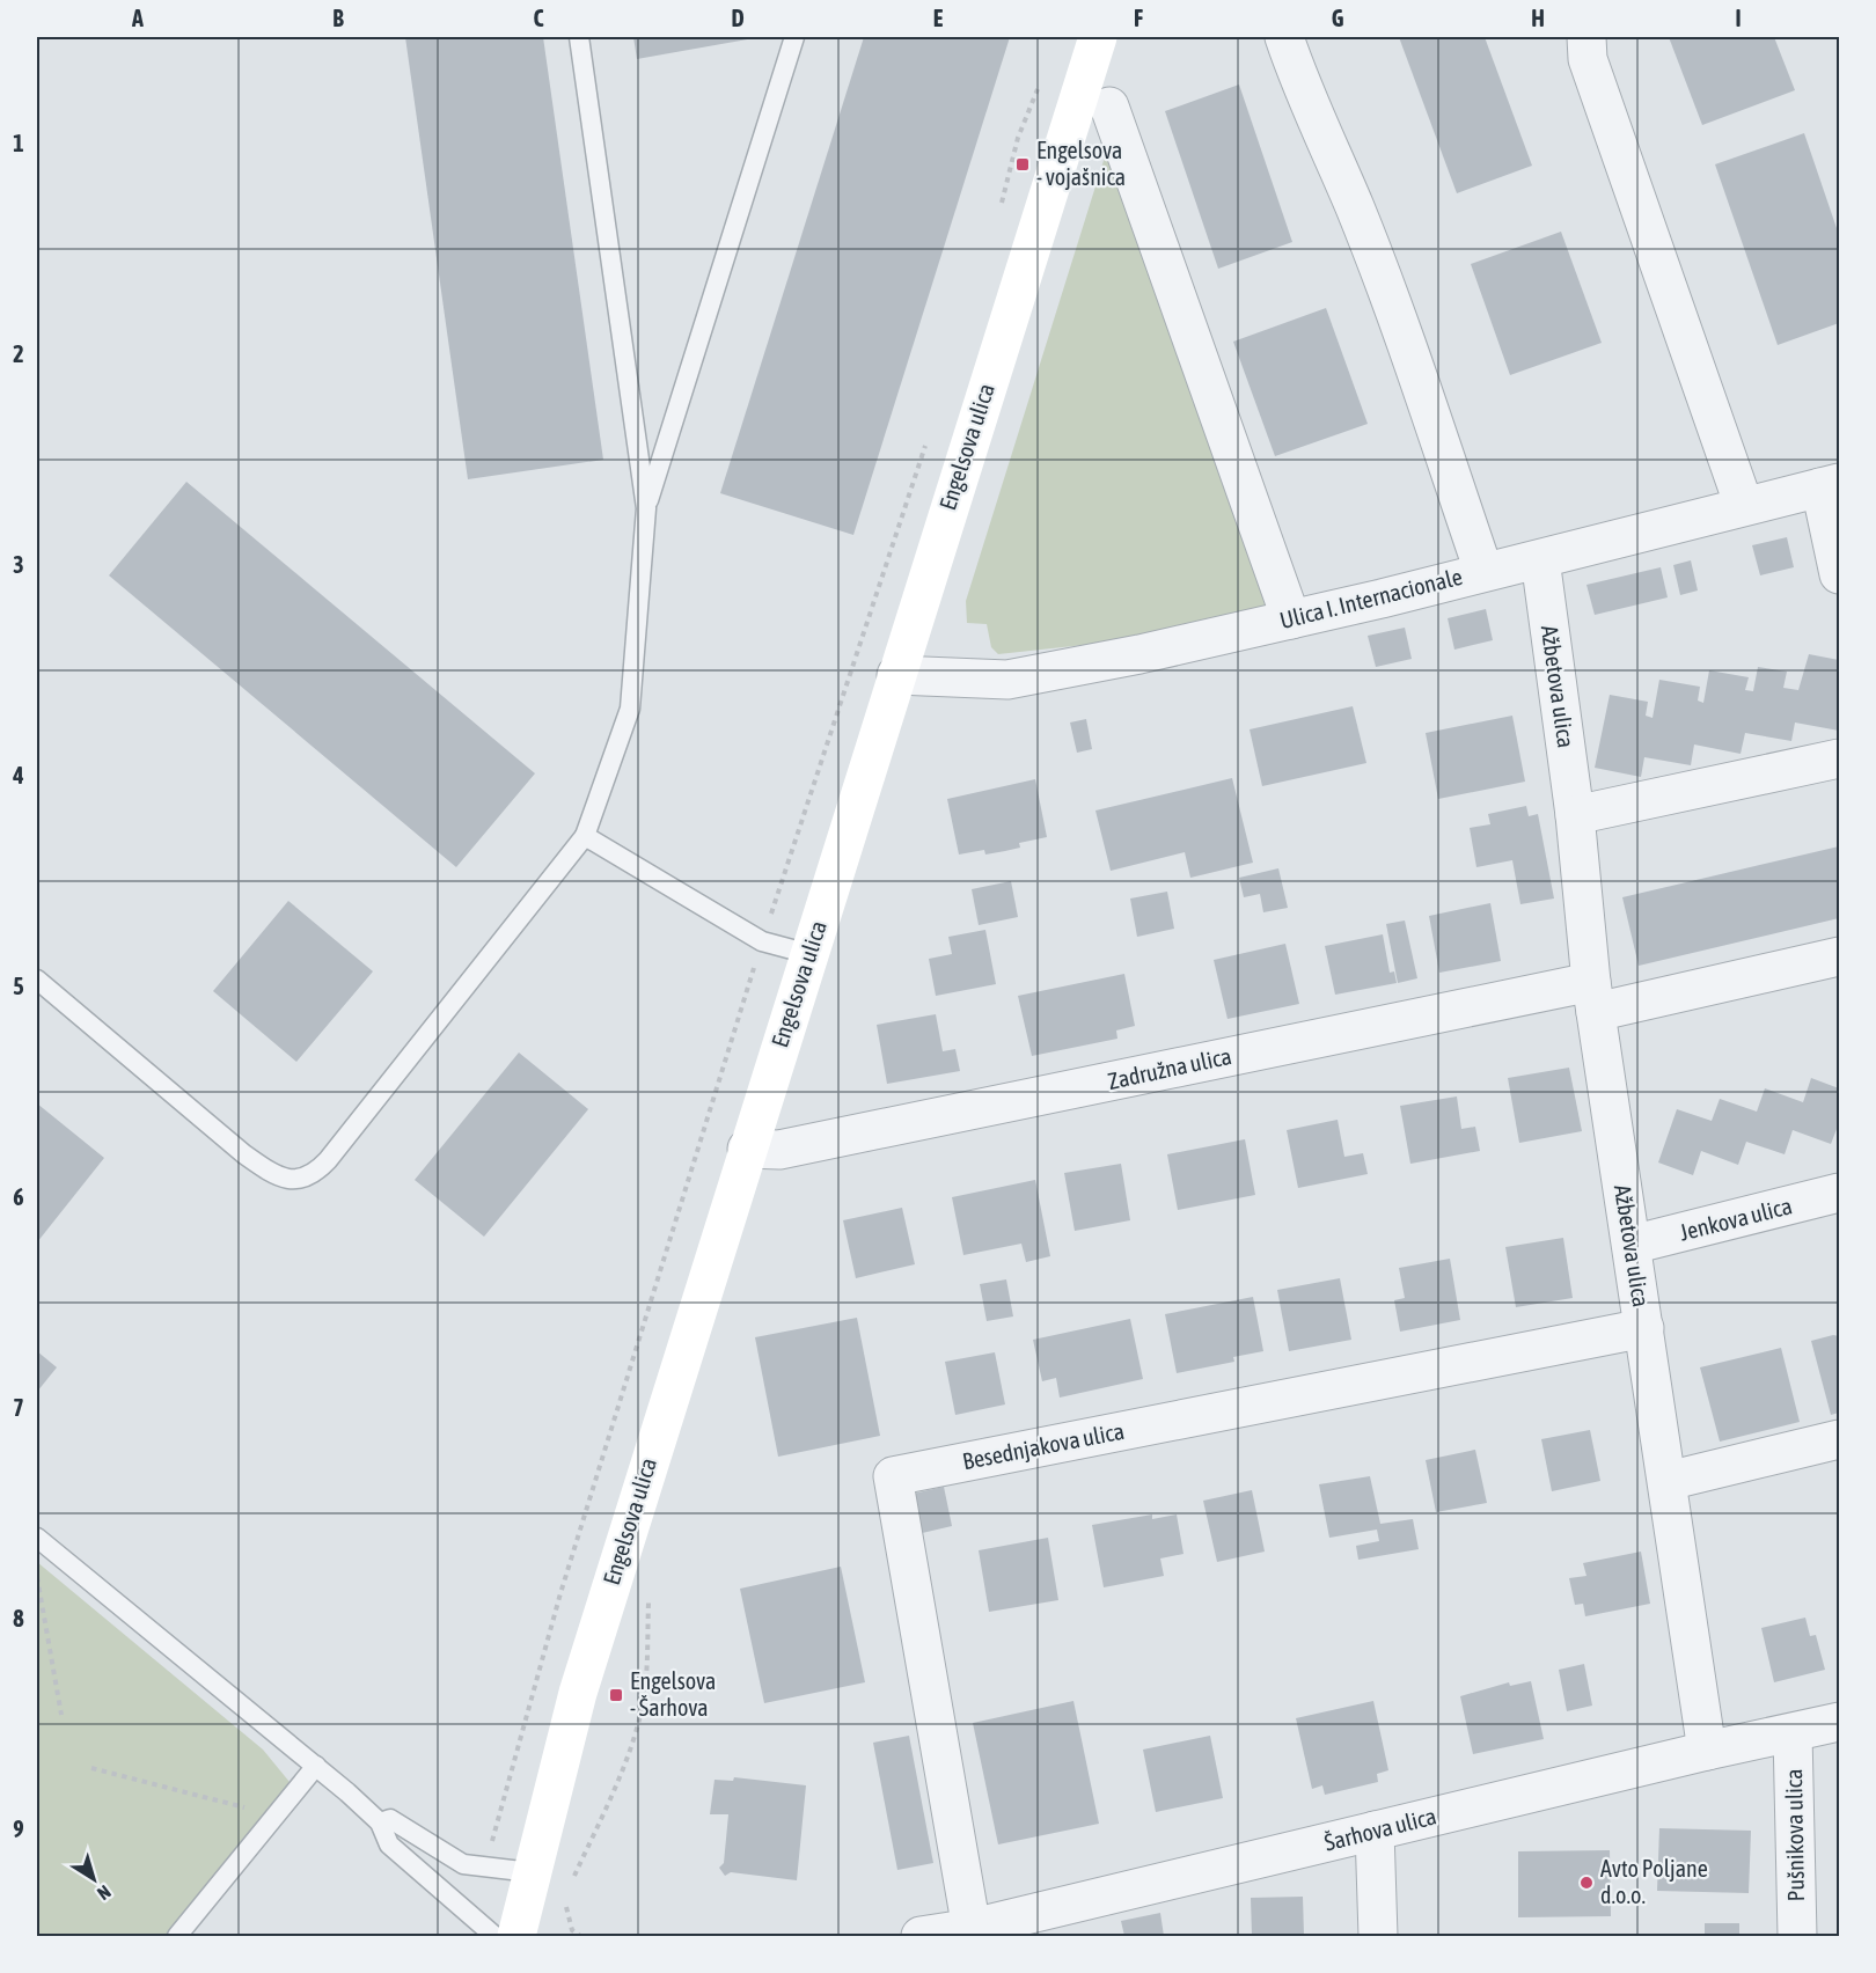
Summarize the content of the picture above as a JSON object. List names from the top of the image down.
{
  "streets": {
    "street": [
      "Engelsova ulica",
      "Ulica I. Internacionale",
      "Ažbetova ulica",
      "Zadružna ulica",
      "Jenkova ulica",
      "Besednjakova ulica",
      "Šarhova ulica",
      "Pušnikova ulica"
    ]
  },
  "crossings": [
    ["Engelsova ulica", "Ulica I. Internacionale"],
    ["Engelsova ulica", "Zadružna ulica"],
    ["Ulica I. Internacionale", "Ažbetova ulica"],
    ["Ažbetova ulica", "Zadružna ulica"],
    ["Ažbetova ulica", "Jenkova ulica"],
    ["Ažbetova ulica", "Besednjakova ulica"],
    ["Ažbetova ulica", "Šarhova ulica"],
    ["Besednjakova ulica", "Šarhova ulica"],
    ["Šarhova ulica", "Pušnikova ulica"]
  ],
  "places": {
    "transit": ["Engelsova - vojašnica", "Engelsova - Šarhova"],
    "other": ["Avto Poljane d.o.o."]
  },
  "north": "bottom right",
  "grid": {
    "columns": [
      "A",
      "B",
      "C",
      "D",
      "E",
      "F",
      "G",
      "H",
      "I"
    ],
    "rows": [
      "1",
      "2",
      "3",
      "4",
      "5",
      "6",
      "7",
      "8",
      "9"
    ]
  }
}
